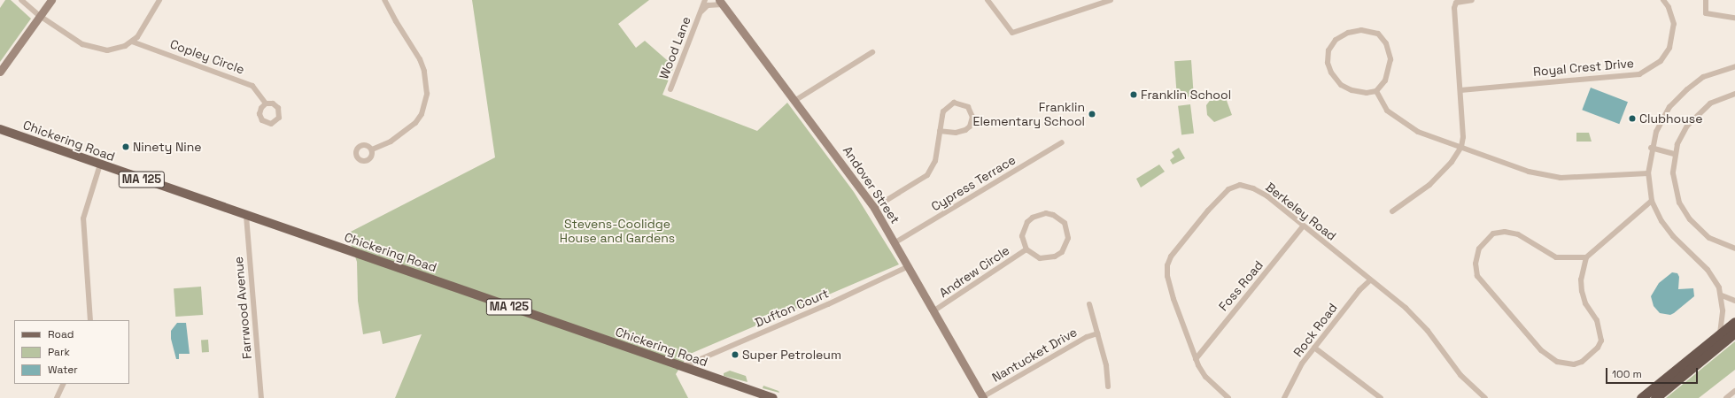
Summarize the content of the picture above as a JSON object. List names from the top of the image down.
{
  "streets": {
    "main road": ["Chickering Road", "MA 125", "Andover Street"],
    "street": [
      "Wood Lane",
      "Copley Circle",
      "Royal Crest Drive",
      "Cypress Terrace",
      "Berkeley Road",
      "Andrew Circle",
      "Foss Road",
      "Farrwood Avenue",
      "Dufton Court",
      "Rock Road",
      "Nantucket Drive"
    ]
  },
  "crossings": [
    ["Wood Lane", "Andover Street"],
    ["Chickering Road", "Farrwood Avenue"],
    ["Chickering Road", "Dufton Court"],
    ["Cypress Terrace", "Andover Street"],
    ["Andover Street", "Andrew Circle"],
    ["Andover Street", "Dufton Court"],
    ["Andover Street", "Nantucket Drive"],
    ["Berkeley Road", "Foss Road"],
    ["Berkeley Road", "Rock Road"]
  ],
  "parks": ["Stevens-Coolidge House and Gardens"],
  "places": [
    "Franklin School",
    "Franklin Elementary School",
    "Clubhouse",
    "Ninety Nine",
    "Super Petroleum"
  ],
  "legend": ["Road", "Park", "Water"],
  "scale_bar": "100 m"
}
